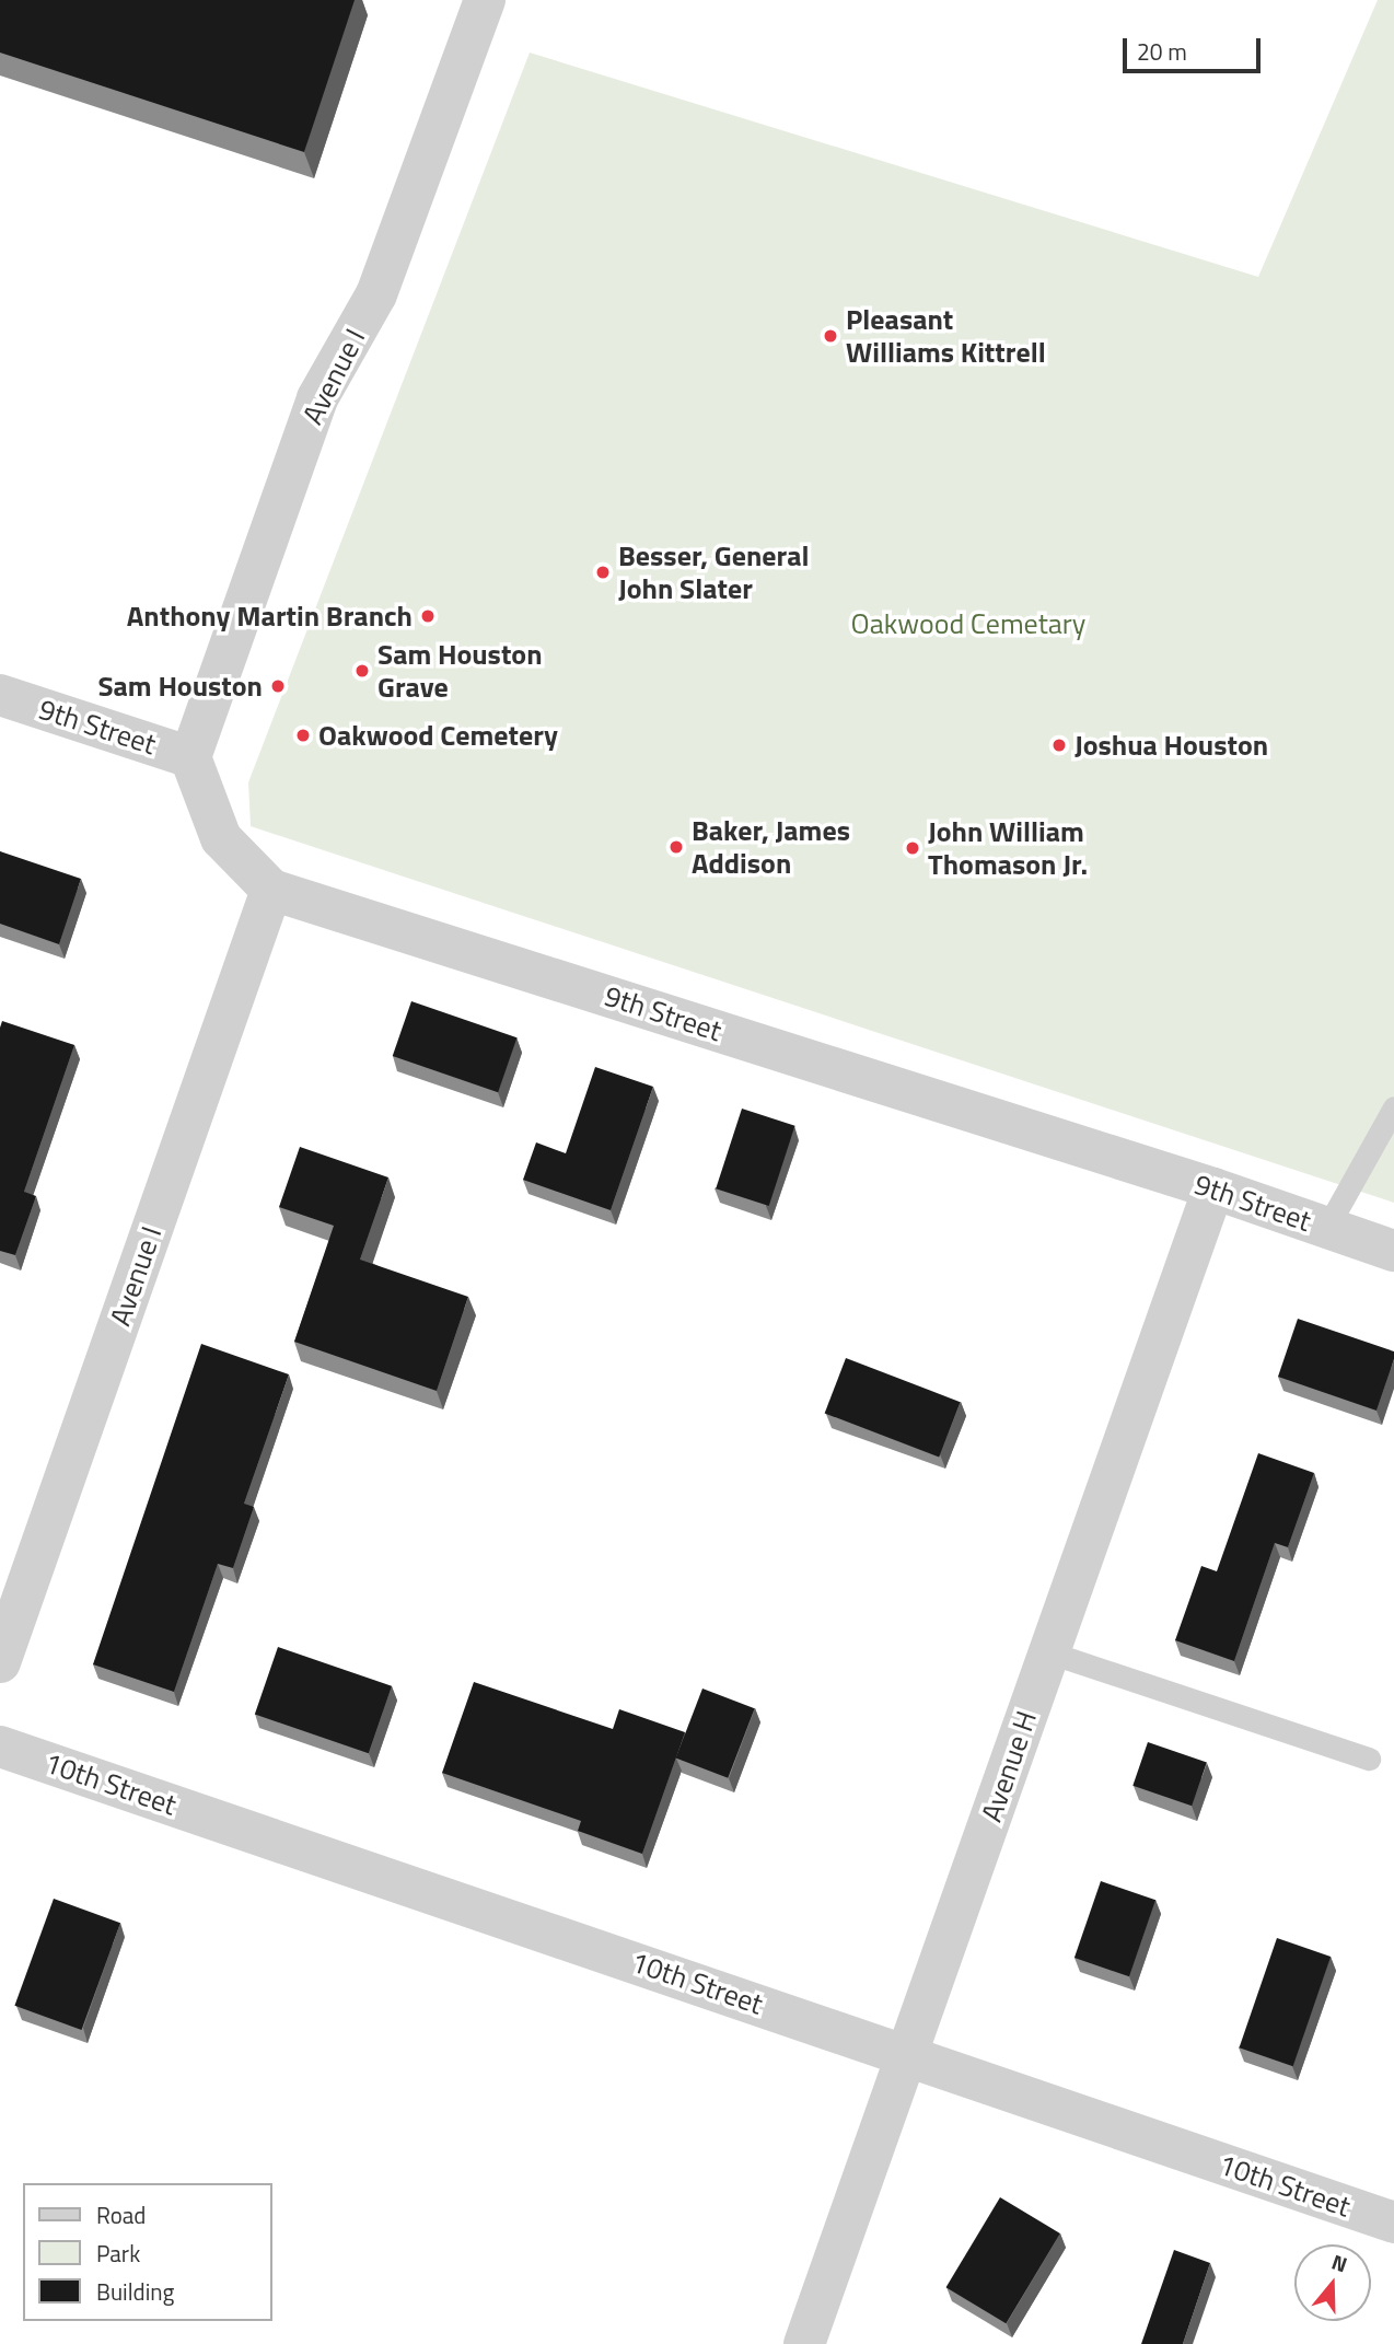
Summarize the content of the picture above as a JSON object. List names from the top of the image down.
{
  "streets": {
    "street": [
      "Avenue I",
      "9th Street",
      "Avenue H",
      "10th Street"
    ]
  },
  "crossings": [
    ["Avenue I", "9th Street"],
    ["9th Street", "Avenue H"],
    ["Avenue H", "10th Street"]
  ],
  "parks": ["Oakwood Cemetary"],
  "places": [
    "Pleasant Williams Kittrell",
    "Besser, General John Slater",
    "Anthony Martin Branch",
    "Sam Houston Grave",
    "Sam Houston",
    "Oakwood Cemetery",
    "Joshua Houston",
    "Baker, James Addison",
    "John William Thomason Jr."
  ],
  "legend": ["Road", "Park", "Building"],
  "scale_bar": "20 m",
  "north": "top"
}
